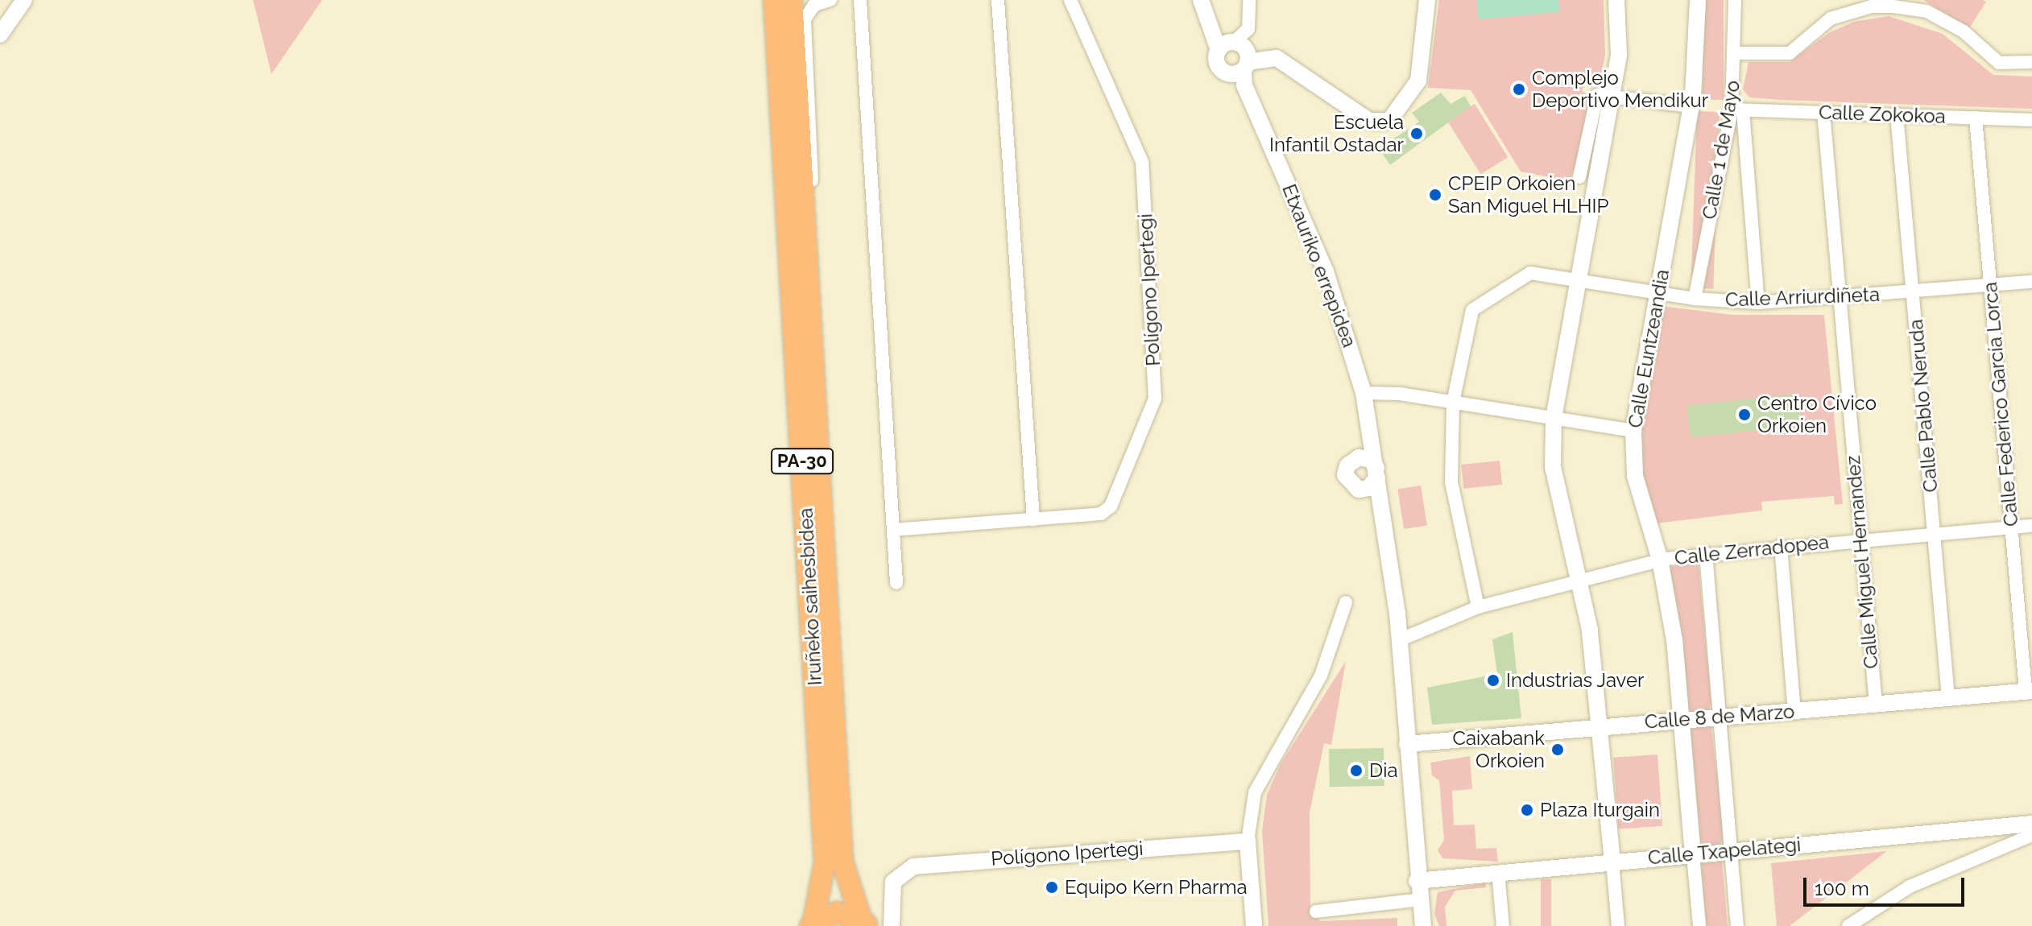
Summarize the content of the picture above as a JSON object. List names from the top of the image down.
{
  "streets": {
    "highway": ["PA-30", "Iruñeko saihesbidea"],
    "street": [
      "Calle Zokokoa",
      "Calle 1 de Mayo",
      "Etxauriko errepidea",
      "Polígono Ipertegi",
      "Calle Arriurdiñeta",
      "Calle Euntzeandia",
      "Calle Federico García Lorca",
      "Calle Pablo Neruda",
      "Calle Zerradopea",
      "Calle Miguel Hernandez",
      "Calle 8 de Marzo",
      "Calle Txapelategi"
    ]
  },
  "crossings": [
    ["Calle Zokokoa", "Calle 1 de Mayo"],
    ["Calle Zokokoa", "Calle Federico García Lorca"],
    ["Calle Zokokoa", "Calle Pablo Neruda"],
    ["Calle Zokokoa", "Calle Miguel Hernandez"],
    ["Calle 1 de Mayo", "Calle Arriurdiñeta"],
    ["Etxauriko errepidea", "Calle 8 de Marzo"],
    ["Etxauriko errepidea", "Calle Txapelategi"],
    ["Calle Arriurdiñeta", "Calle Euntzeandia"],
    ["Calle Arriurdiñeta", "Calle Federico García Lorca"],
    ["Calle Arriurdiñeta", "Calle Pablo Neruda"],
    ["Calle Arriurdiñeta", "Calle Zerradopea"],
    ["Calle Arriurdiñeta", "Calle Miguel Hernandez"],
    ["Calle Euntzeandia", "Calle Zerradopea"],
    ["Calle Euntzeandia", "Calle 8 de Marzo"],
    ["Calle Euntzeandia", "Calle Txapelategi"],
    ["Calle Federico García Lorca", "Calle Zerradopea"],
    ["Calle Federico García Lorca", "Calle 8 de Marzo"],
    ["Calle Pablo Neruda", "Calle Zerradopea"],
    ["Calle Pablo Neruda", "Calle 8 de Marzo"],
    ["PA-30", "Iruñeko saihesbidea"],
    ["Calle Zerradopea", "Calle Miguel Hernandez"],
    ["Calle Miguel Hernandez", "Calle 8 de Marzo"]
  ],
  "places": [
    "Complejo Deportivo Mendikur",
    "Escuela Infantil Ostadar",
    "CPEIP Orkoien San Miguel HLHIP",
    "Centro Cívico Orkoien",
    "Industrias Javer",
    "Caixabank Orkoien",
    "Dia",
    "Plaza Iturgain",
    "Equipo Kern Pharma"
  ],
  "scale_bar": "100 m"
}
